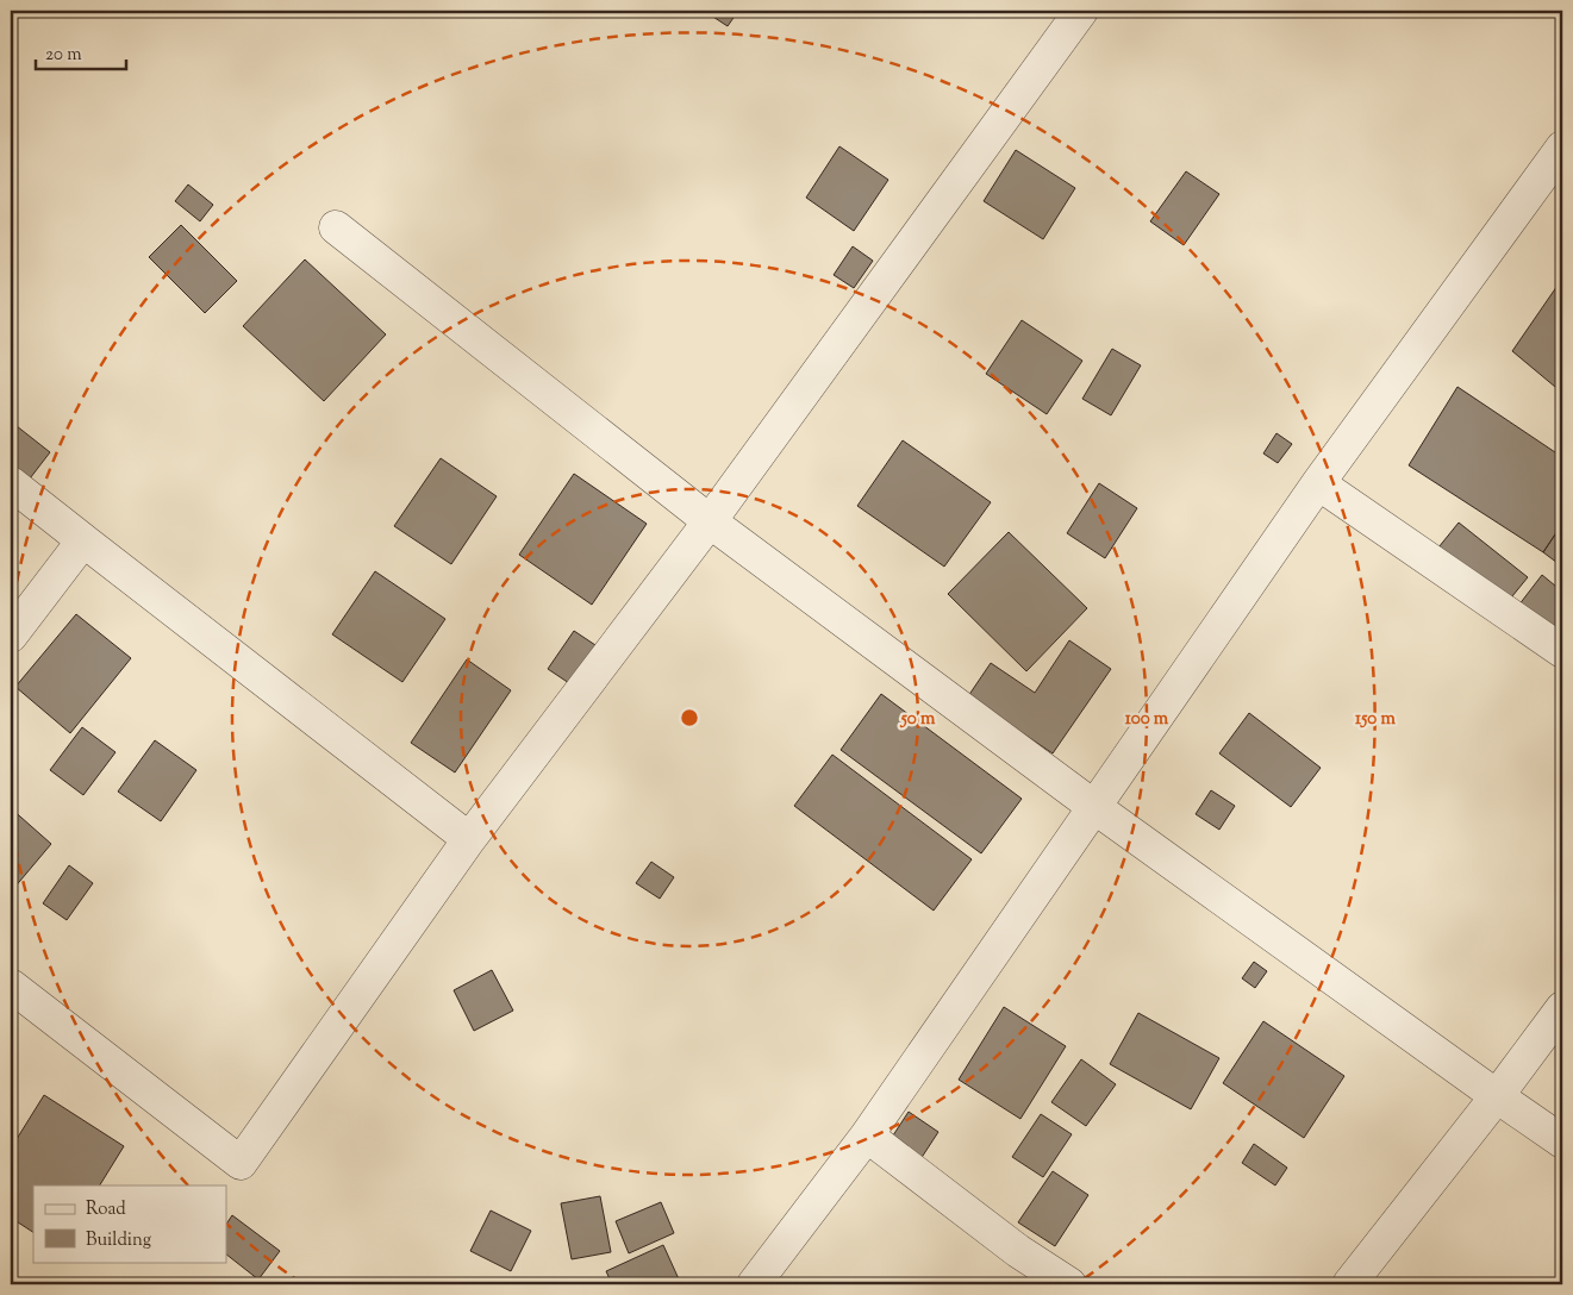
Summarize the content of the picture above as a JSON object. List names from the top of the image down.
{
  "legend": ["Road", "Building"],
  "scale_bar": "20 m",
  "rings": ["50 m", "100 m", "150 m"]
}
